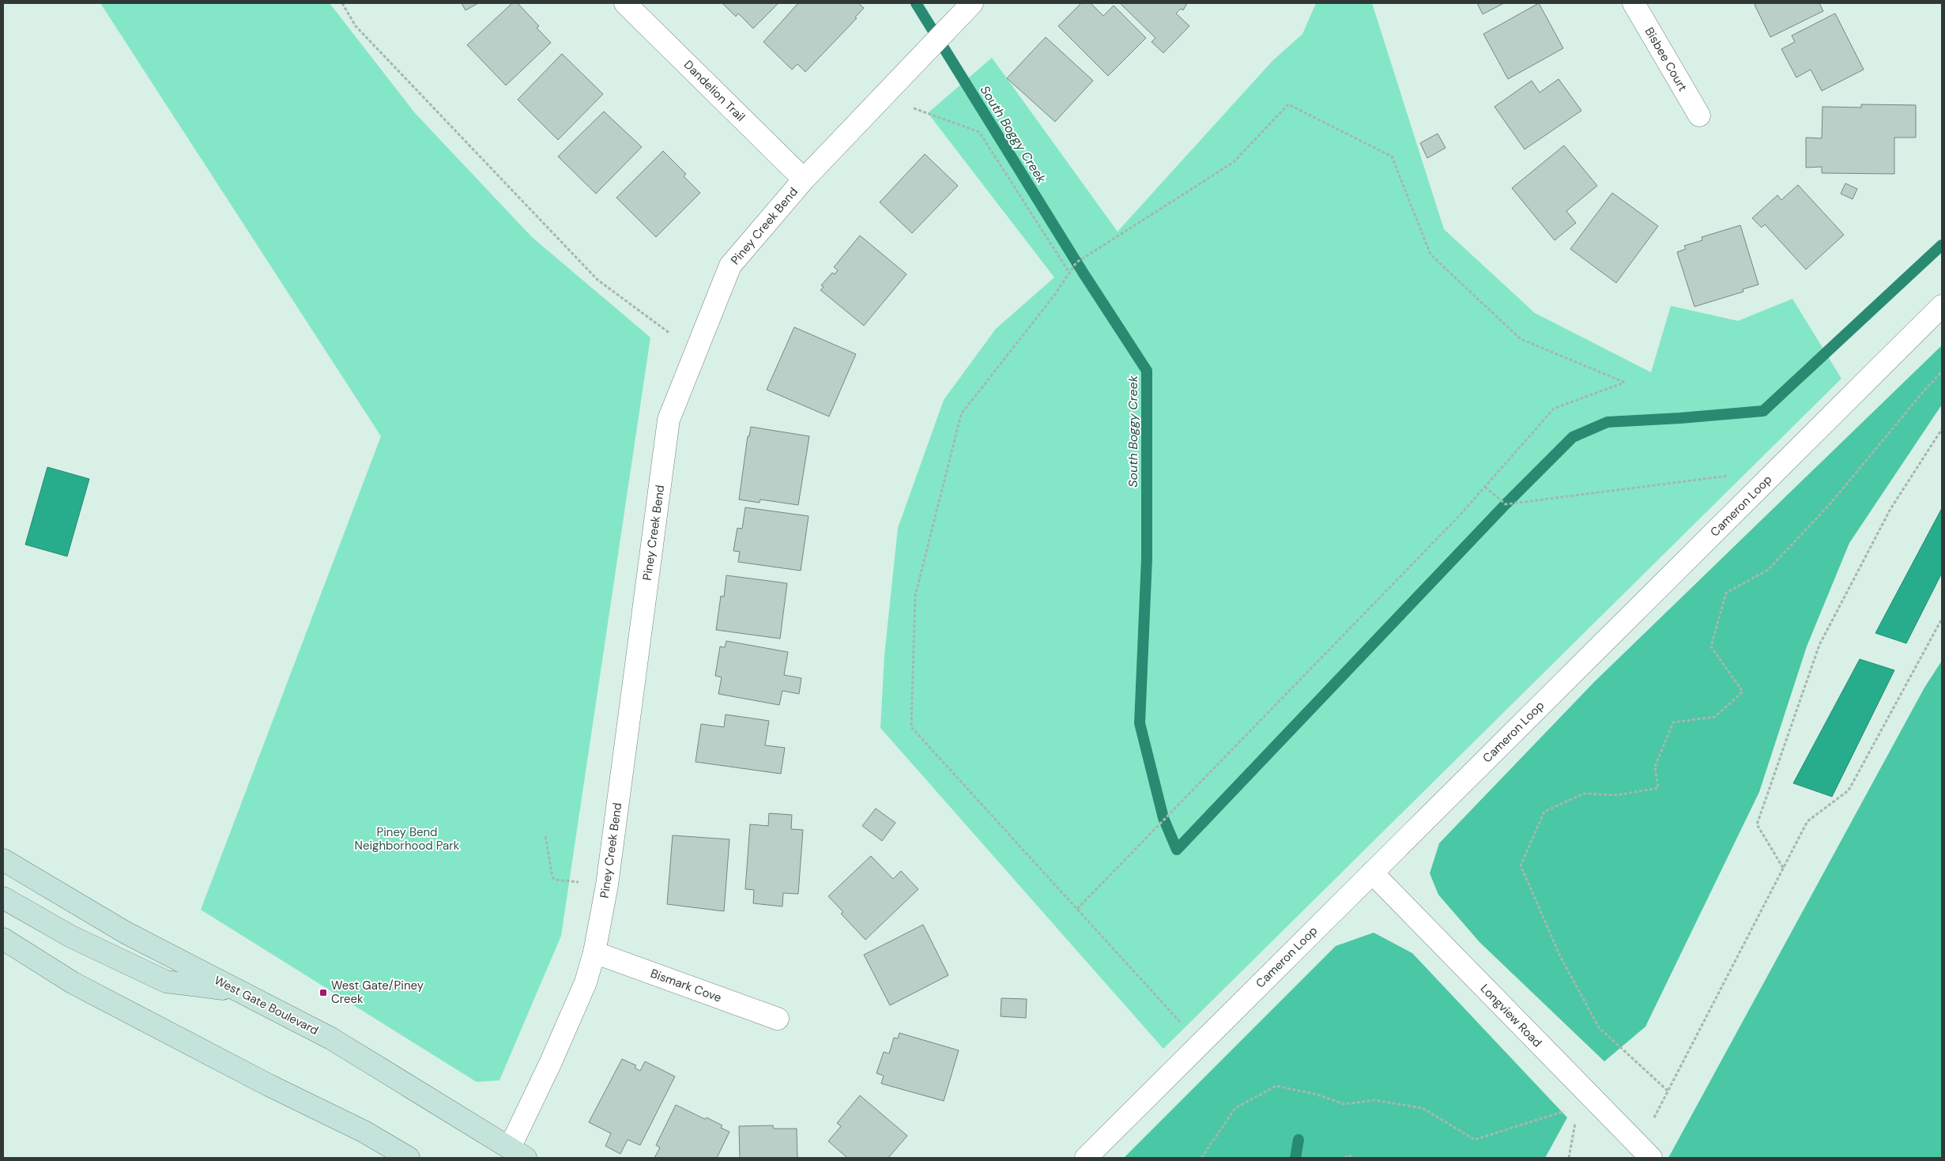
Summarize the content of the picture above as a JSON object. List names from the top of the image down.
{
  "streets": {
    "main road": ["West Gate Boulevard"],
    "street": [
      "Bisbee Court",
      "Dandelion Trail",
      "Piney Creek Bend",
      "Cameron Loop",
      "Bismark Cove",
      "Longview Road"
    ]
  },
  "crossings": [
    ["Dandelion Trail", "Piney Creek Bend"],
    ["Piney Creek Bend", "Bismark Cove"],
    ["Piney Creek Bend", "West Gate Boulevard"],
    ["Cameron Loop", "Longview Road"]
  ],
  "water": ["South Boggy Creek"],
  "parks": ["Piney Bend Neighborhood Park"],
  "places": {
    "transit": ["West Gate/Piney Creek"]
  }
}
